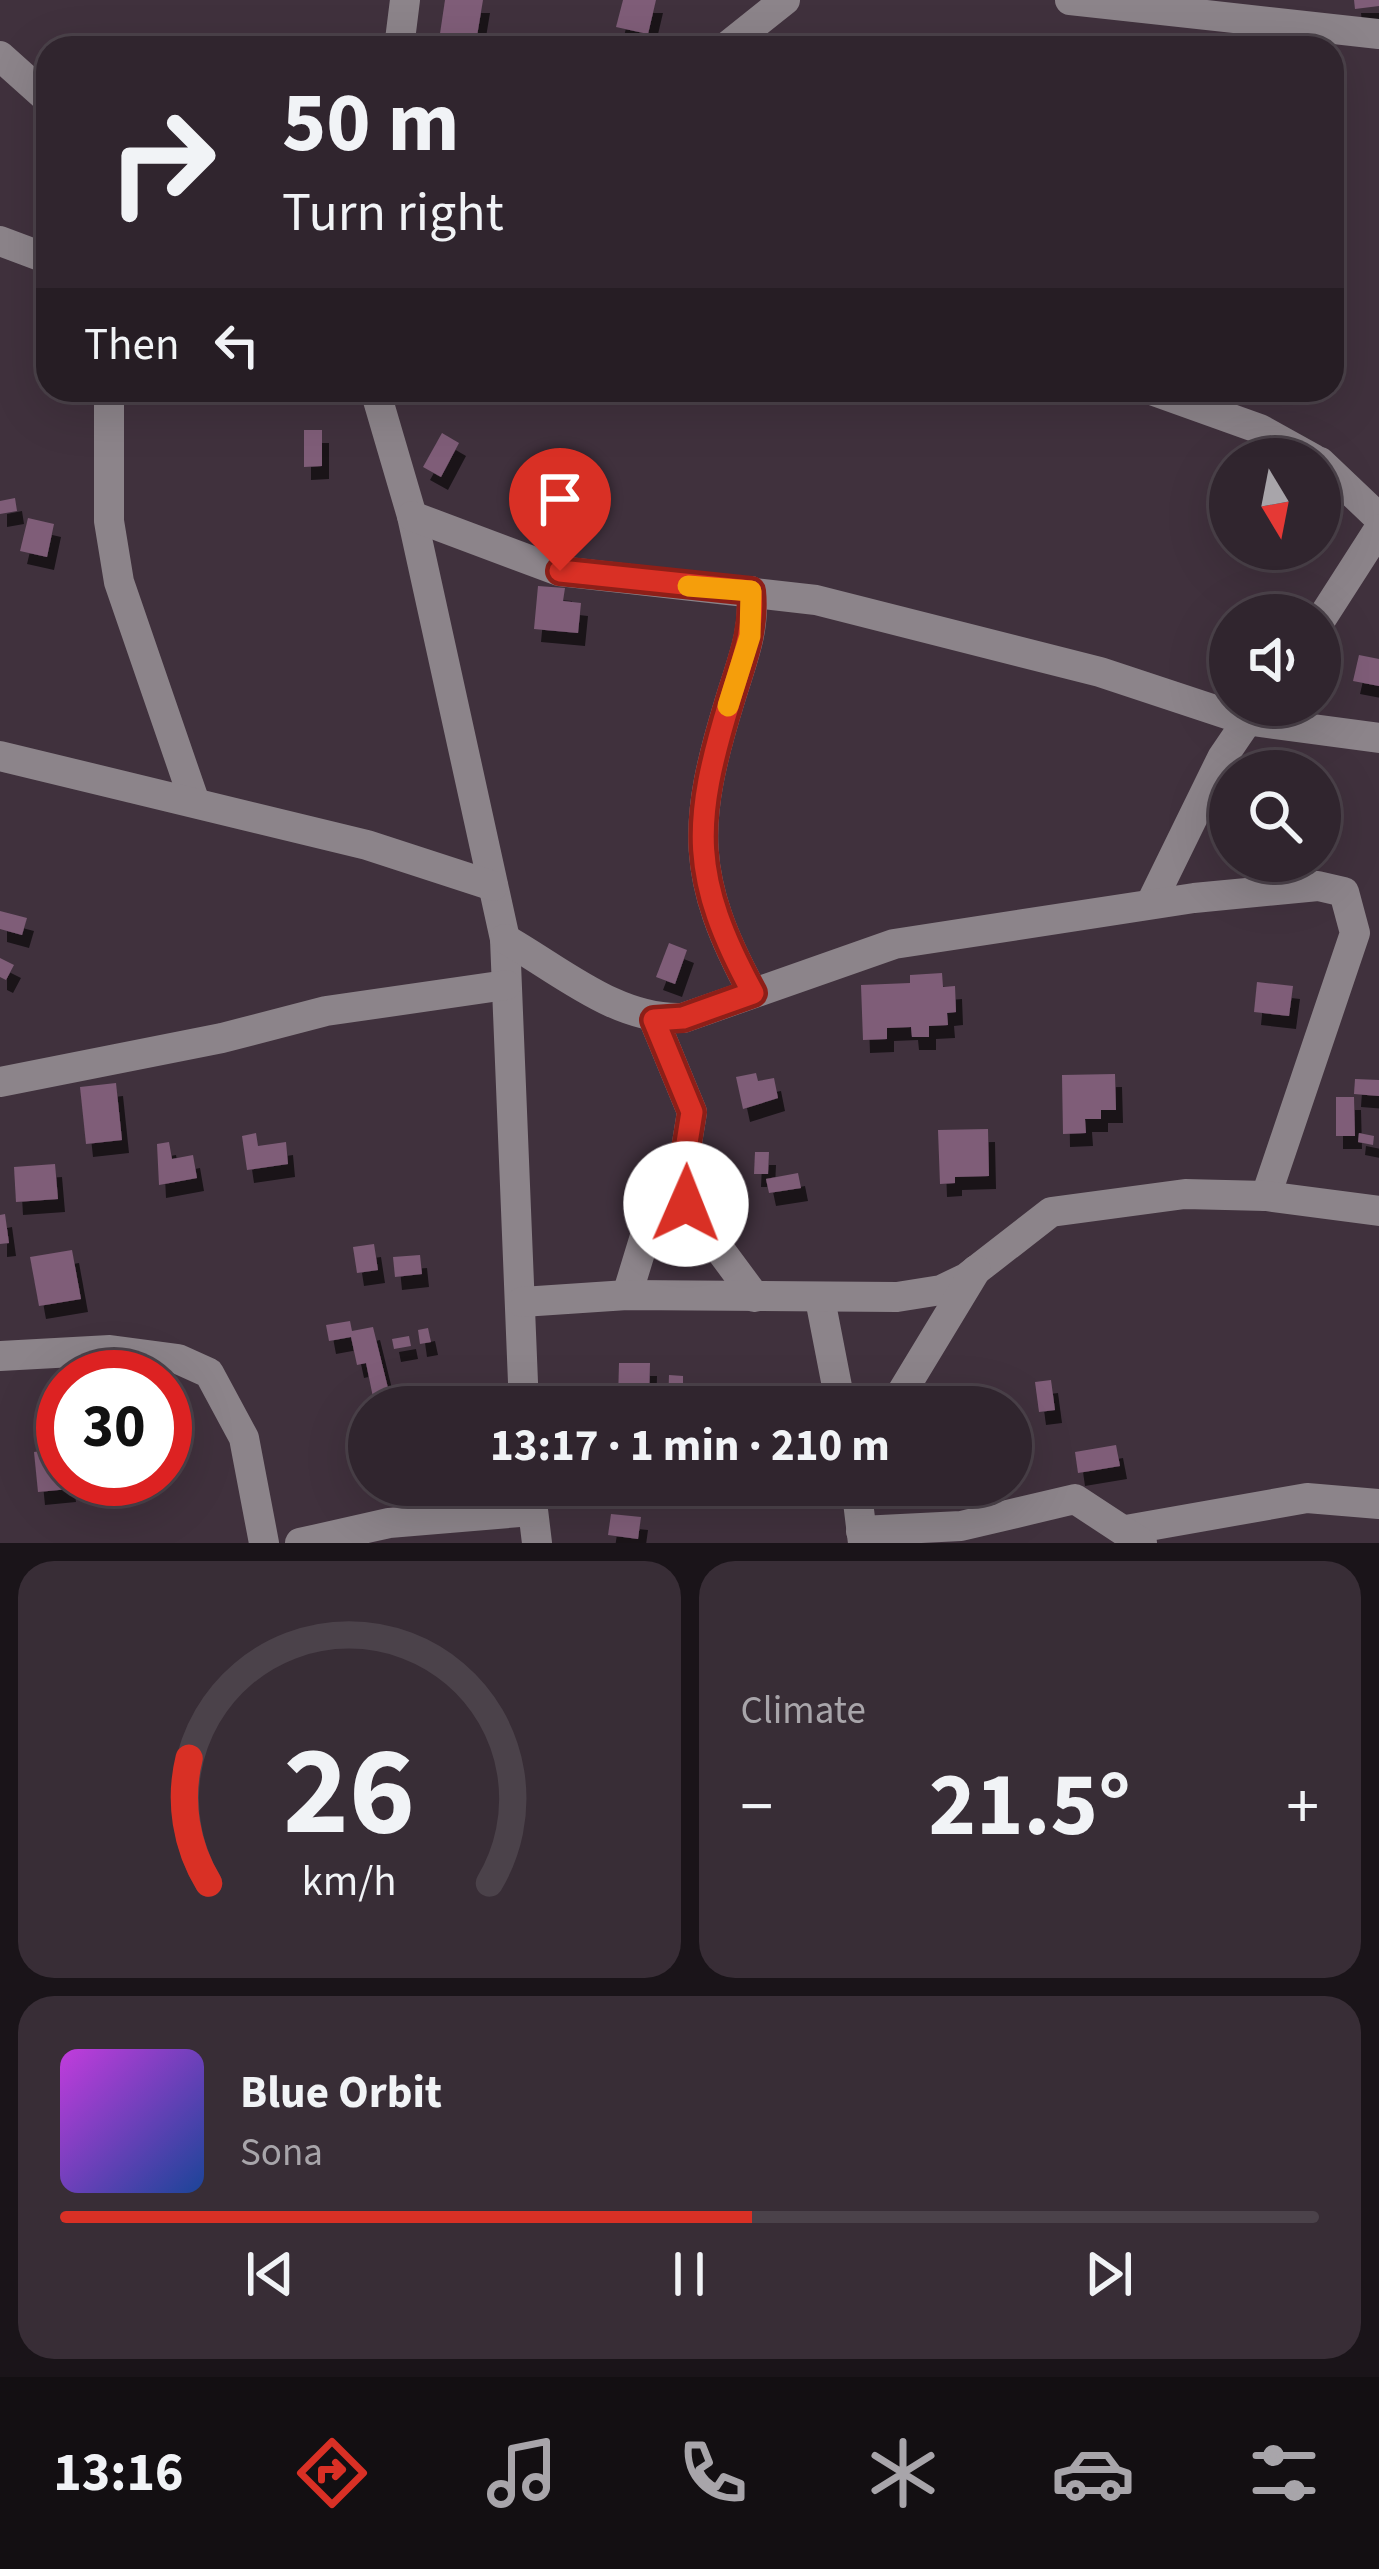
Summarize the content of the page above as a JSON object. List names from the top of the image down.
{
  "north": "bottom",
  "page": {
    "turn": ["50 m", "Turn right"],
    "then": "Then",
    "limit": "30",
    "trip": "13:17 · 1 min · 210 m",
    "tile": "Climate",
    "heat": ["−", "21.5°", "+"],
    "song": ["Blue Orbit", "Sona"],
    "tabs": "13:16",
    "gauge": ["26", "km/h"]
  }
}
